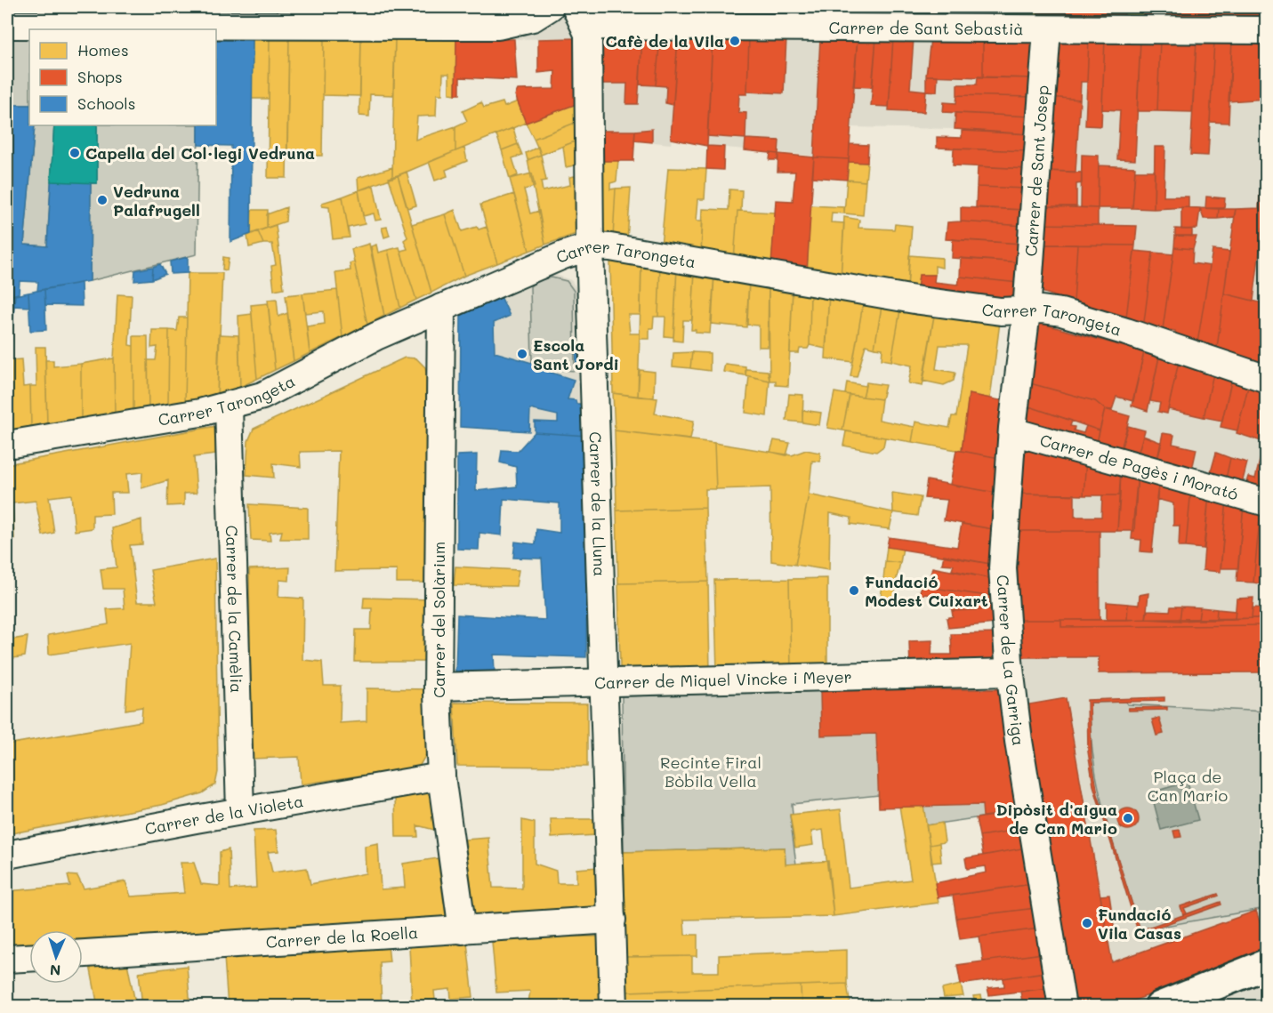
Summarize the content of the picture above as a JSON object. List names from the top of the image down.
{
  "streets": {
    "street": [
      "Carrer de Sant Sebastià",
      "Carrer de Sant Josep",
      "Carrer Tarongeta",
      "Carrer de Pagès i Morató",
      "Carrer de la Lluna",
      "Carrer de la Camèlia",
      "Carrer del Solàrium",
      "Carrer de La Garriga",
      "Carrer de Miquel Vincke i Meyer",
      "Carrer de la Violeta",
      "Carrer de la Roella"
    ]
  },
  "crossings": [
    ["Carrer de Sant Sebastià", "Carrer de Sant Josep"],
    ["Carrer de Sant Sebastià", "Carrer de la Lluna"],
    ["Carrer de Sant Josep", "Carrer Tarongeta"],
    ["Carrer de Sant Josep", "Carrer de La Garriga"],
    ["Carrer Tarongeta", "Carrer de la Lluna"],
    ["Carrer Tarongeta", "Carrer de la Camèlia"],
    ["Carrer Tarongeta", "Carrer del Solàrium"],
    ["Carrer Tarongeta", "Carrer de La Garriga"],
    ["Carrer de Pagès i Morató", "Carrer de La Garriga"],
    ["Carrer de la Lluna", "Carrer de Miquel Vincke i Meyer"],
    ["Carrer de la Lluna", "Carrer de la Roella"],
    ["Carrer de la Camèlia", "Carrer de la Violeta"],
    ["Carrer del Solàrium", "Carrer de Miquel Vincke i Meyer"],
    ["Carrer del Solàrium", "Carrer de la Violeta"],
    ["Carrer del Solàrium", "Carrer de la Roella"],
    ["Carrer de La Garriga", "Carrer de Miquel Vincke i Meyer"]
  ],
  "parks": ["Recinte Firal Bòbila Vella", "Plaça de Can Mario"],
  "places": [
    "Cafè de la Vila",
    "Capella del Col·legi Vedruna",
    "Vedruna Palafrugell",
    "Escola Sant Jordi",
    "Fundació Modest Cuixart",
    "Dipòsit d'aigua de Can Mario",
    "Fundació Vila Casas"
  ],
  "legend": ["Homes", "Shops", "Schools"],
  "north": "bottom"
}
